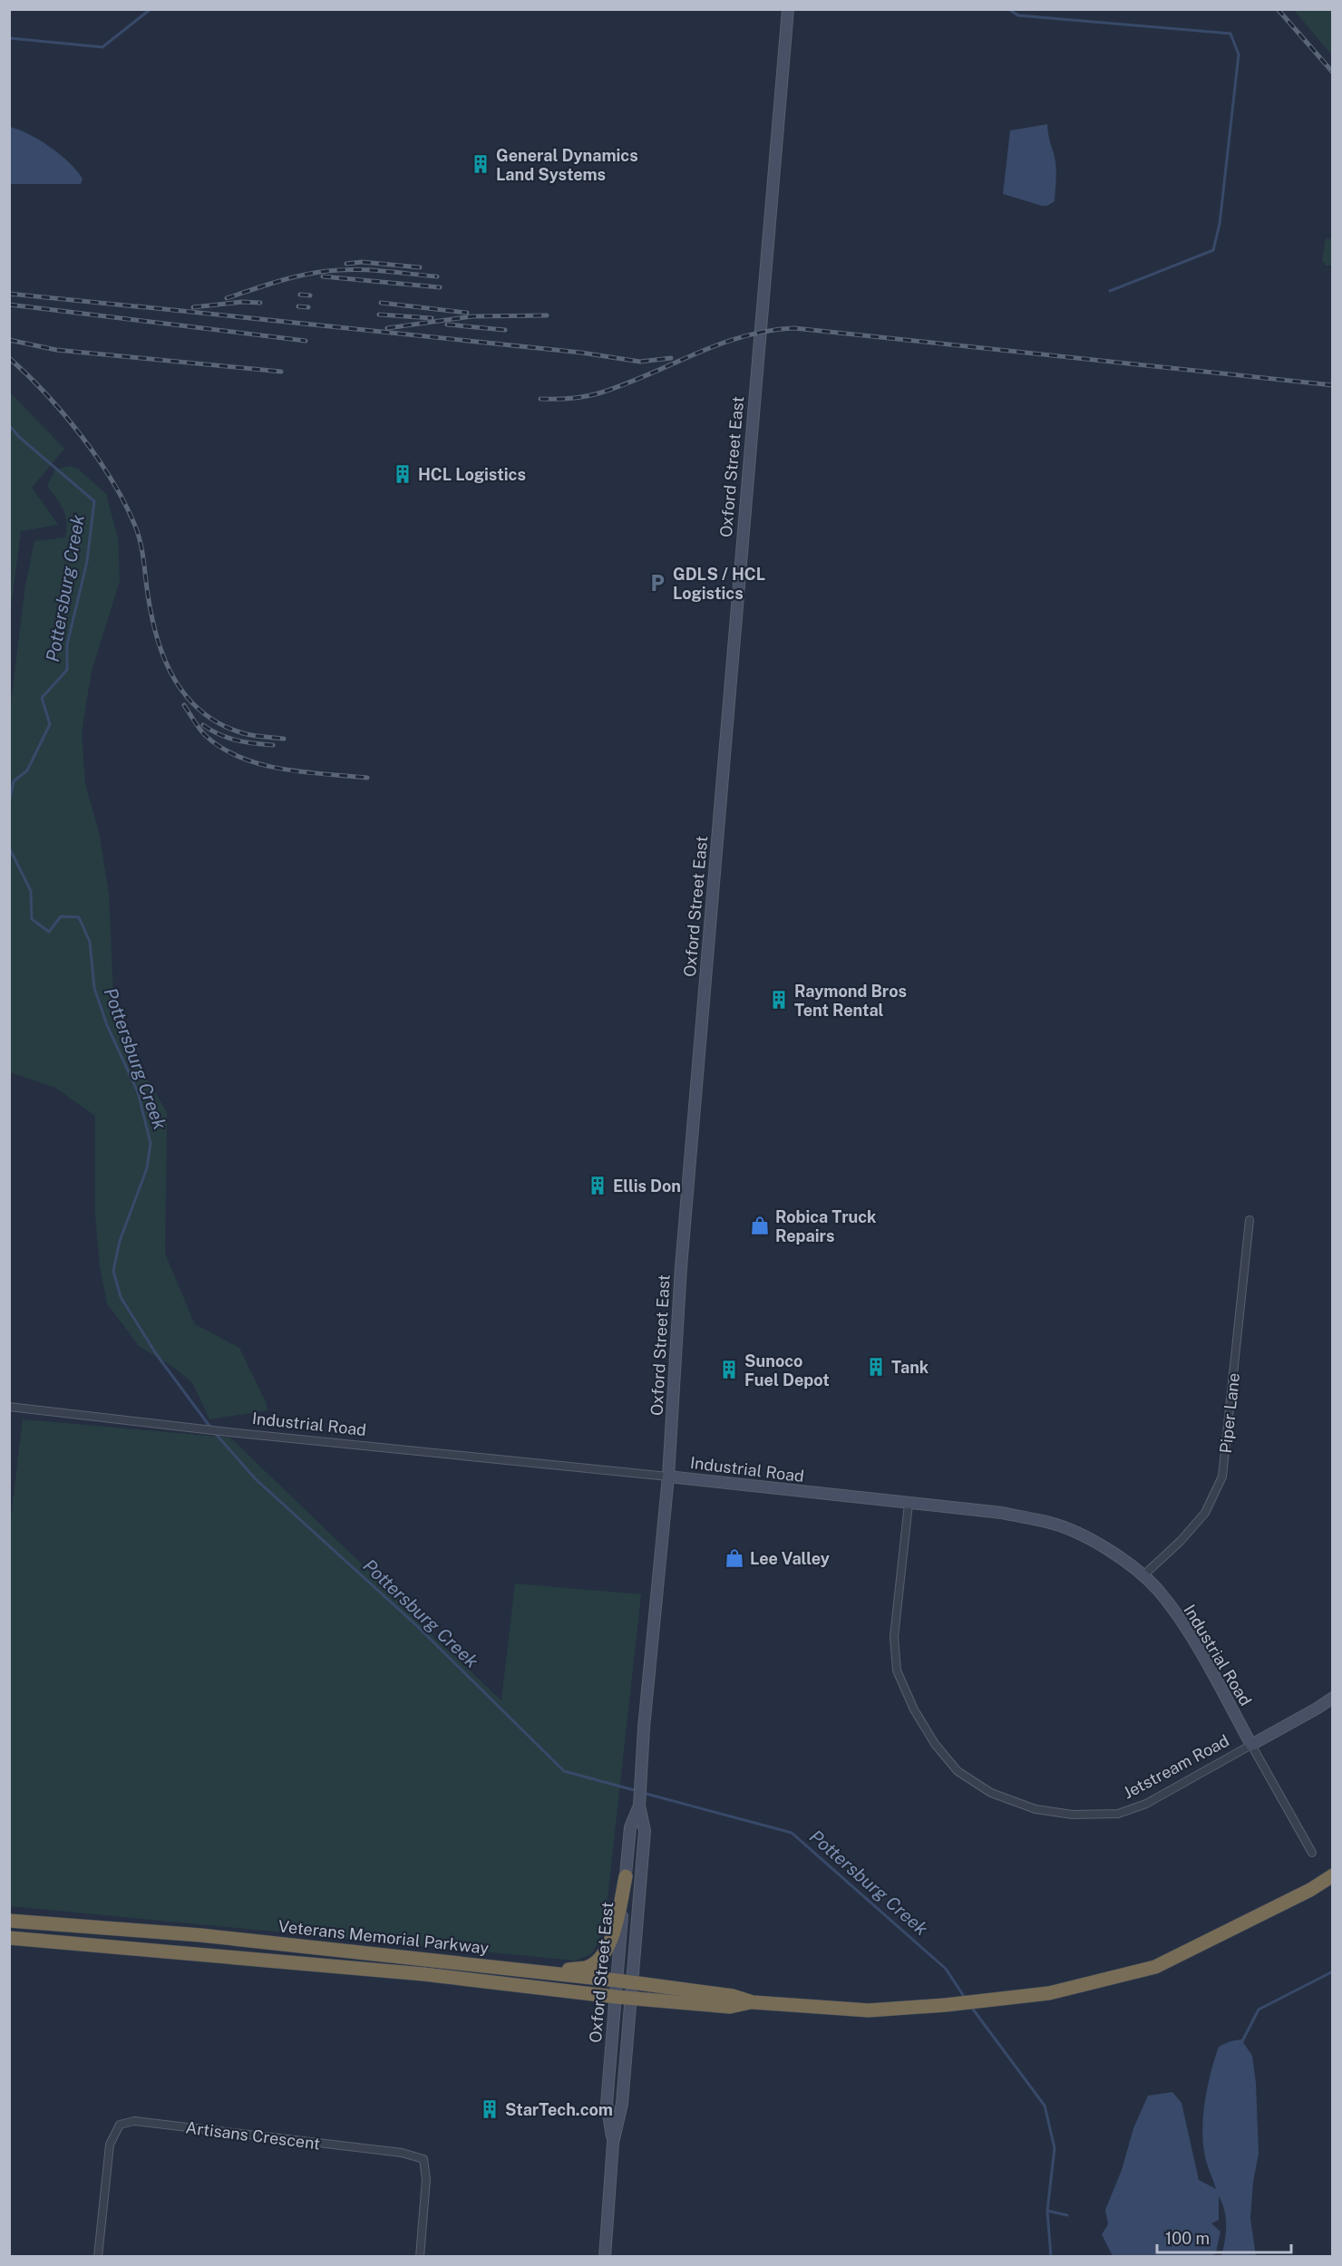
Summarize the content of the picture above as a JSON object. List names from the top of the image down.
{
  "streets": {
    "highway": ["Veterans Memorial Parkway"],
    "main road": ["Oxford Street East", "Industrial Road", "Jetstream Road"],
    "street": ["Piper Lane", "Artisans Crescent"]
  },
  "crossings": [
    ["Oxford Street East", "Industrial Road"],
    ["Oxford Street East", "Veterans Memorial Parkway"],
    ["Piper Lane", "Industrial Road"],
    ["Industrial Road", "Jetstream Road"]
  ],
  "water": ["Pottersburg Creek"],
  "places": {
    "building": [
      "General Dynamics Land Systems",
      "HCL Logistics",
      "Raymond Bros Tent Rental",
      "Ellis Don",
      "Tank",
      "Sunoco Fuel Depot",
      "StarTech.com"
    ],
    "parking": ["GDLS / HCL Logistics"],
    "shop": ["Robica Truck Repairs", "Lee Valley"]
  },
  "scale_bar": "100 m"
}
